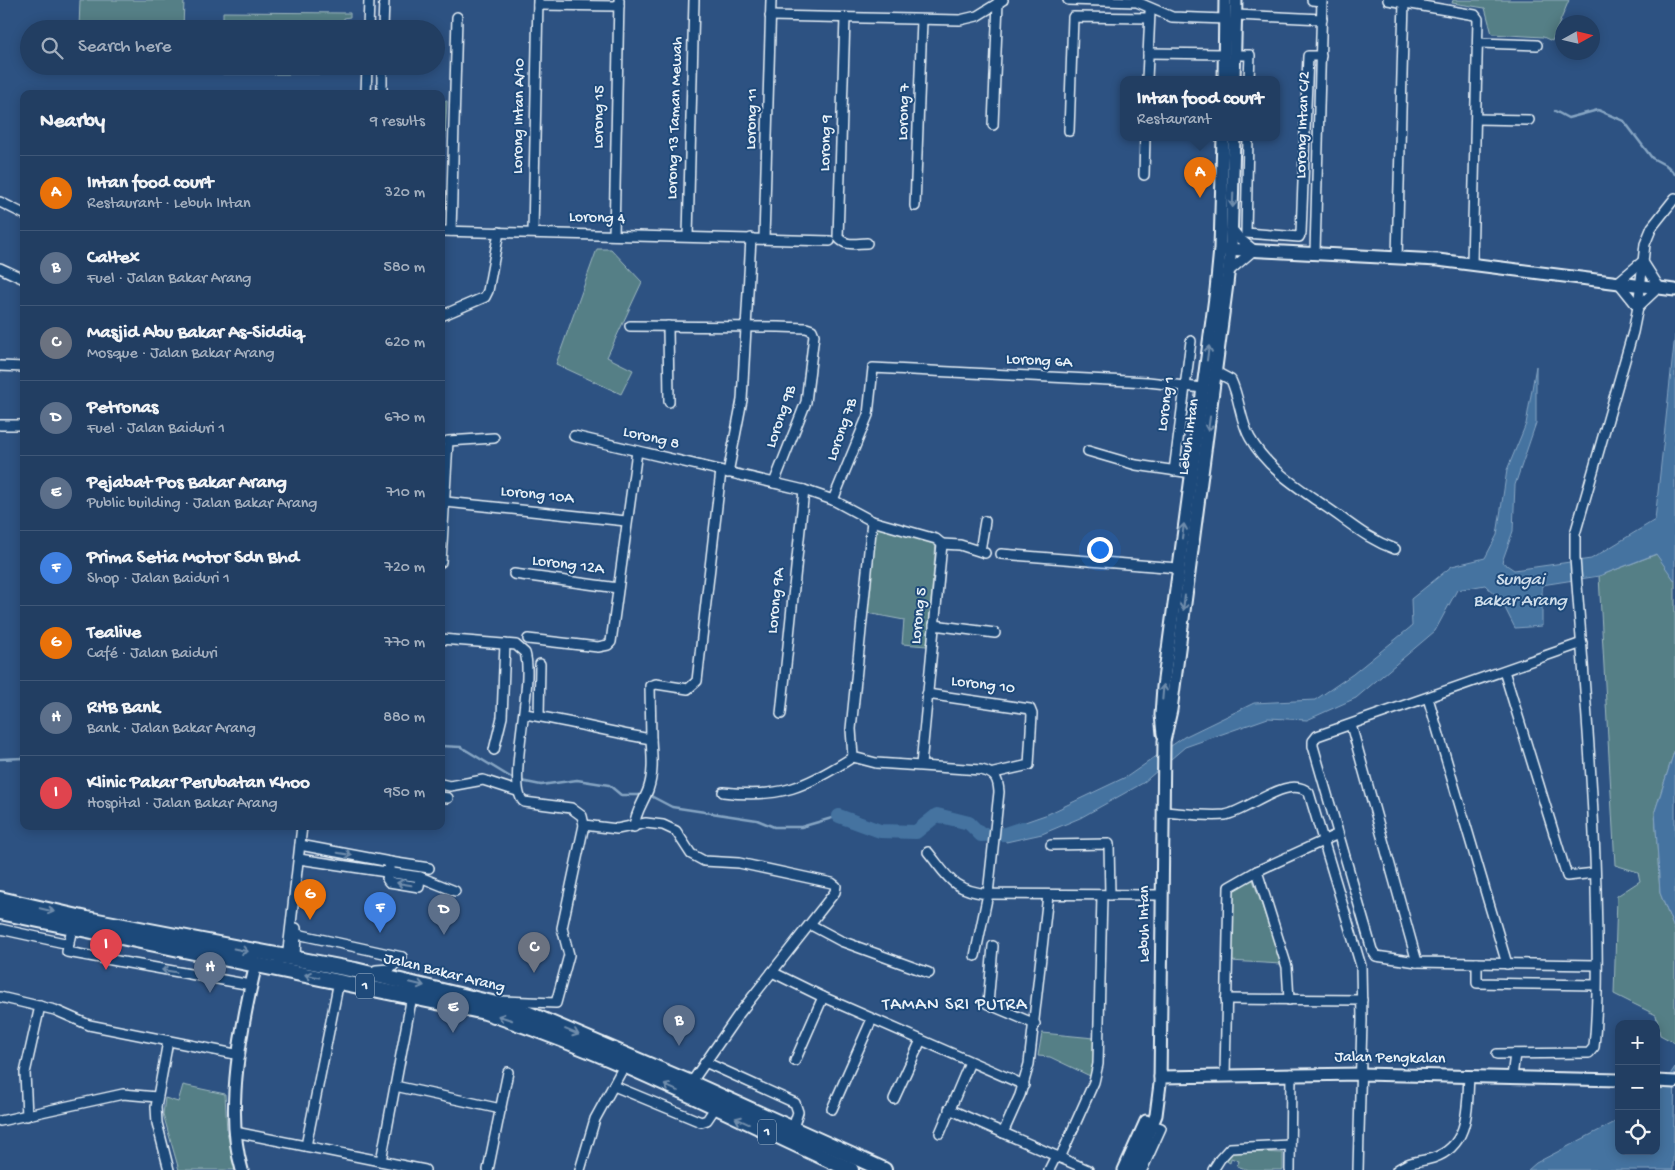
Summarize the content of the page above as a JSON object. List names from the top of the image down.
{
  "streets": {
    "main road": [
      "Lebuh Intan",
      "Jalan Bakar Arang",
      "1",
      "Jalan Pengkalan"
    ],
    "street": [
      "Lorong 7",
      "Lorong Intan A/10",
      "Lorong 15",
      "Lorong 13 Taman Mewah",
      "Lorong 11",
      "Lorong Intan C/2",
      "Lorong 9",
      "Lorong 4",
      "Lorong 6A",
      "Lorong 1",
      "Lorong 9B",
      "Lorong 7B",
      "Lorong 8",
      "Lorong 10A",
      "Lorong 12A",
      "Lorong 9A",
      "Lorong 5",
      "Lorong 10"
    ]
  },
  "crossings": [
    ["Lorong Intan A/10", "Lorong 4"],
    ["Lorong 15", "Lorong 4"],
    ["Lorong 13 Taman Mewah", "Lorong 4"],
    ["Lorong 11", "Lorong 4"],
    ["Lorong 6A", "Lorong 1"],
    ["Lorong 6A", "Lorong 7B"],
    ["Lorong 6A", "Lebuh Intan"],
    ["Lorong 9B", "Lorong 8"],
    ["Lorong 7B", "Lorong 8"],
    ["Lebuh Intan", "Jalan Pengkalan"],
    ["Lorong 8", "Lorong 9A"],
    ["Lorong 5", "Lorong 10"]
  ],
  "districts": ["TAMAN SRI PUTRA"],
  "water": ["Sungai Bakar Arang"],
  "north": "right",
  "page": {
    "search": "Search here",
    "popup": ["Intan food court", "Restaurant"],
    "heading": ["Nearby", "9 results"],
    "list": [
      {
        "mark": "A",
        "name": "Intan food court",
        "note": "Restaurant · Lebuh Intan",
        "value": "320 m"
      },
      {
        "mark": "B",
        "name": "Caltex",
        "note": "Fuel · Jalan Bakar Arang",
        "value": "580 m"
      },
      {
        "mark": "C",
        "name": "Masjid Abu Bakar As-Siddiq",
        "note": "Mosque · Jalan Bakar Arang",
        "value": "620 m"
      },
      {
        "mark": "D",
        "name": "Petronas",
        "note": "Fuel · Jalan Baiduri 1",
        "value": "670 m"
      },
      {
        "mark": "E",
        "name": "Pejabat Pos Bakar Arang",
        "note": "Public building · Jalan Bakar Arang",
        "value": "710 m"
      },
      {
        "mark": "F",
        "name": "Prima Setia Motor Sdn Bhd",
        "note": "Shop · Jalan Baiduri 1",
        "value": "720 m"
      },
      {
        "mark": "G",
        "name": "Tealive",
        "note": "Café · Jalan Baiduri",
        "value": "770 m"
      },
      {
        "mark": "H",
        "name": "RHB Bank",
        "note": "Bank · Jalan Bakar Arang",
        "value": "880 m"
      },
      {
        "mark": "I",
        "name": "Klinic Pakar Perubatan Khoo",
        "note": "Hospital · Jalan Bakar Arang",
        "value": "950 m"
      }
    ],
    "pins": [
      "A",
      "G",
      "F",
      "D",
      "I",
      "C",
      "H",
      "E",
      "B"
    ],
    "map_buttons": ["+", "−"]
  }
}
